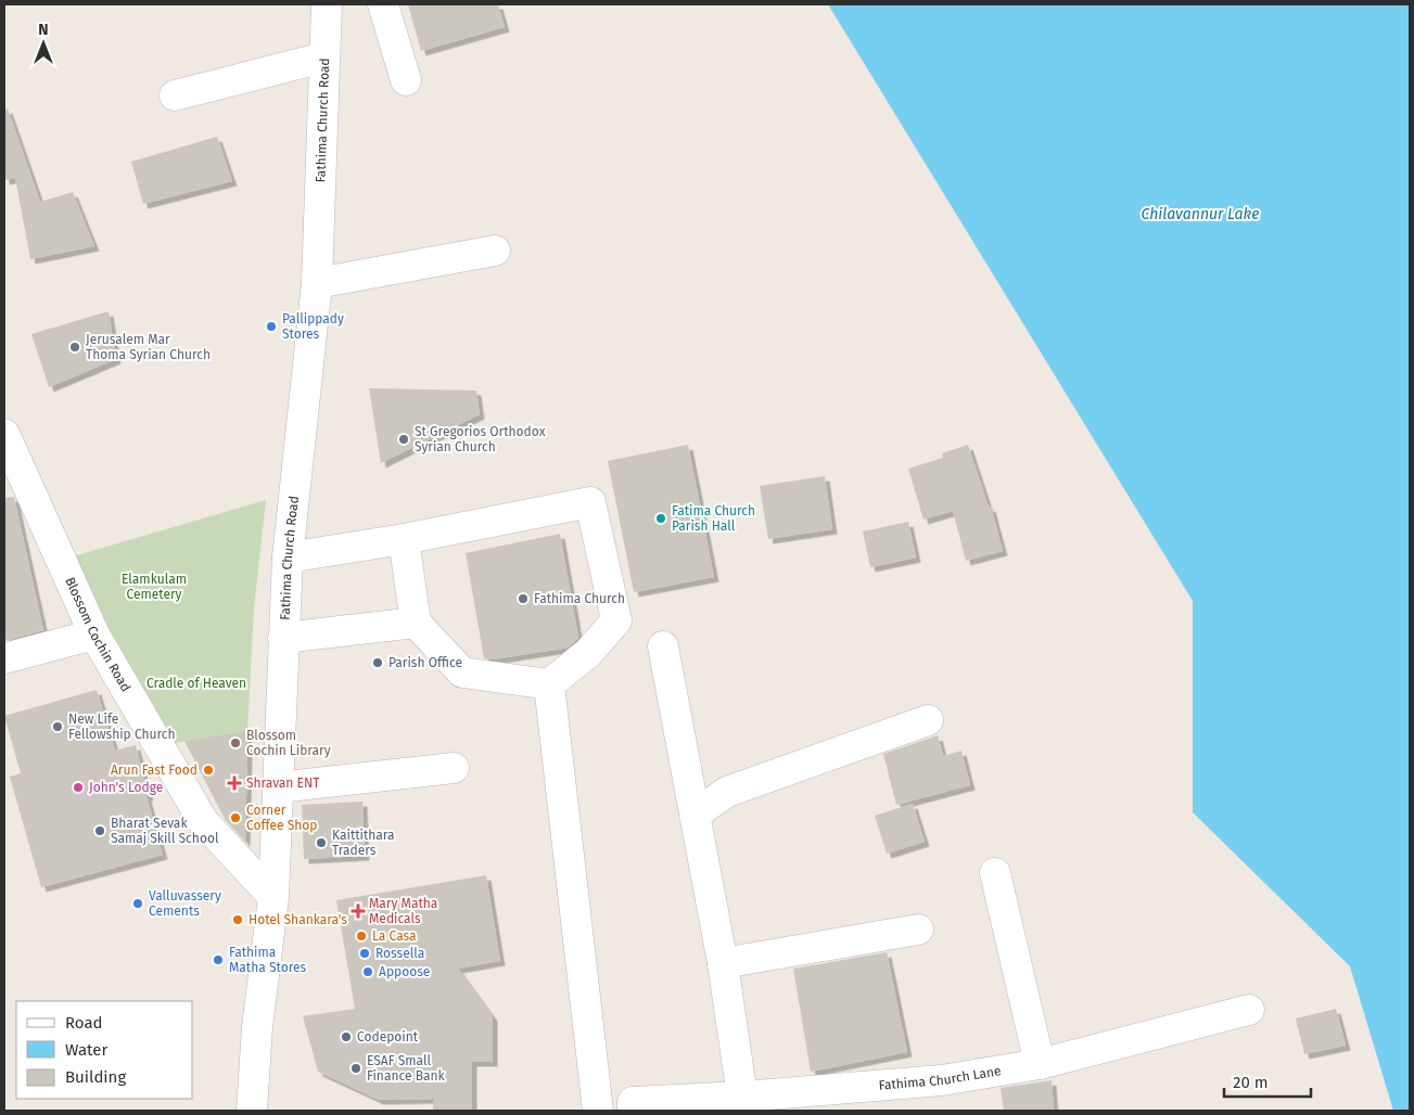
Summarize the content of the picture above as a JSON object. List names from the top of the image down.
{
  "streets": {
    "street": ["Fathima Church Road", "Blossom Cochin Road", "Fathima Church Lane"]
  },
  "crossings": [
    ["Fathima Church Road", "Blossom Cochin Road"]
  ],
  "water": ["Chilavannur Lake"],
  "parks": ["Elamkulam Cemetery", "Cradle of Heaven"],
  "places": {
    "other": [
      "Pallippady Stores",
      "Jerusalem Mar Thoma Syrian Church",
      "St Gregorios Orthodox Syrian Church",
      "Fatima Church Parish Hall",
      "Fathima Church",
      "Parish Office",
      "New Life Fellowship Church",
      "Blossom Cochin Library",
      "Arun Fast Food",
      "John's Lodge",
      "Corner Coffee Shop",
      "Bharat Sevak Samaj Skill School",
      "Kaittithara Traders",
      "Valluvassery Cements",
      "Hotel Shankara's",
      "La Casa",
      "Rossella",
      "Fathima Matha Stores",
      "Appoose",
      "Codepoint",
      "ESAF Small Finance Bank"
    ],
    "health": ["Shravan ENT", "Mary Matha Medicals"]
  },
  "legend": ["Road", "Water", "Building"],
  "scale_bar": "20 m",
  "north": "top"
}
